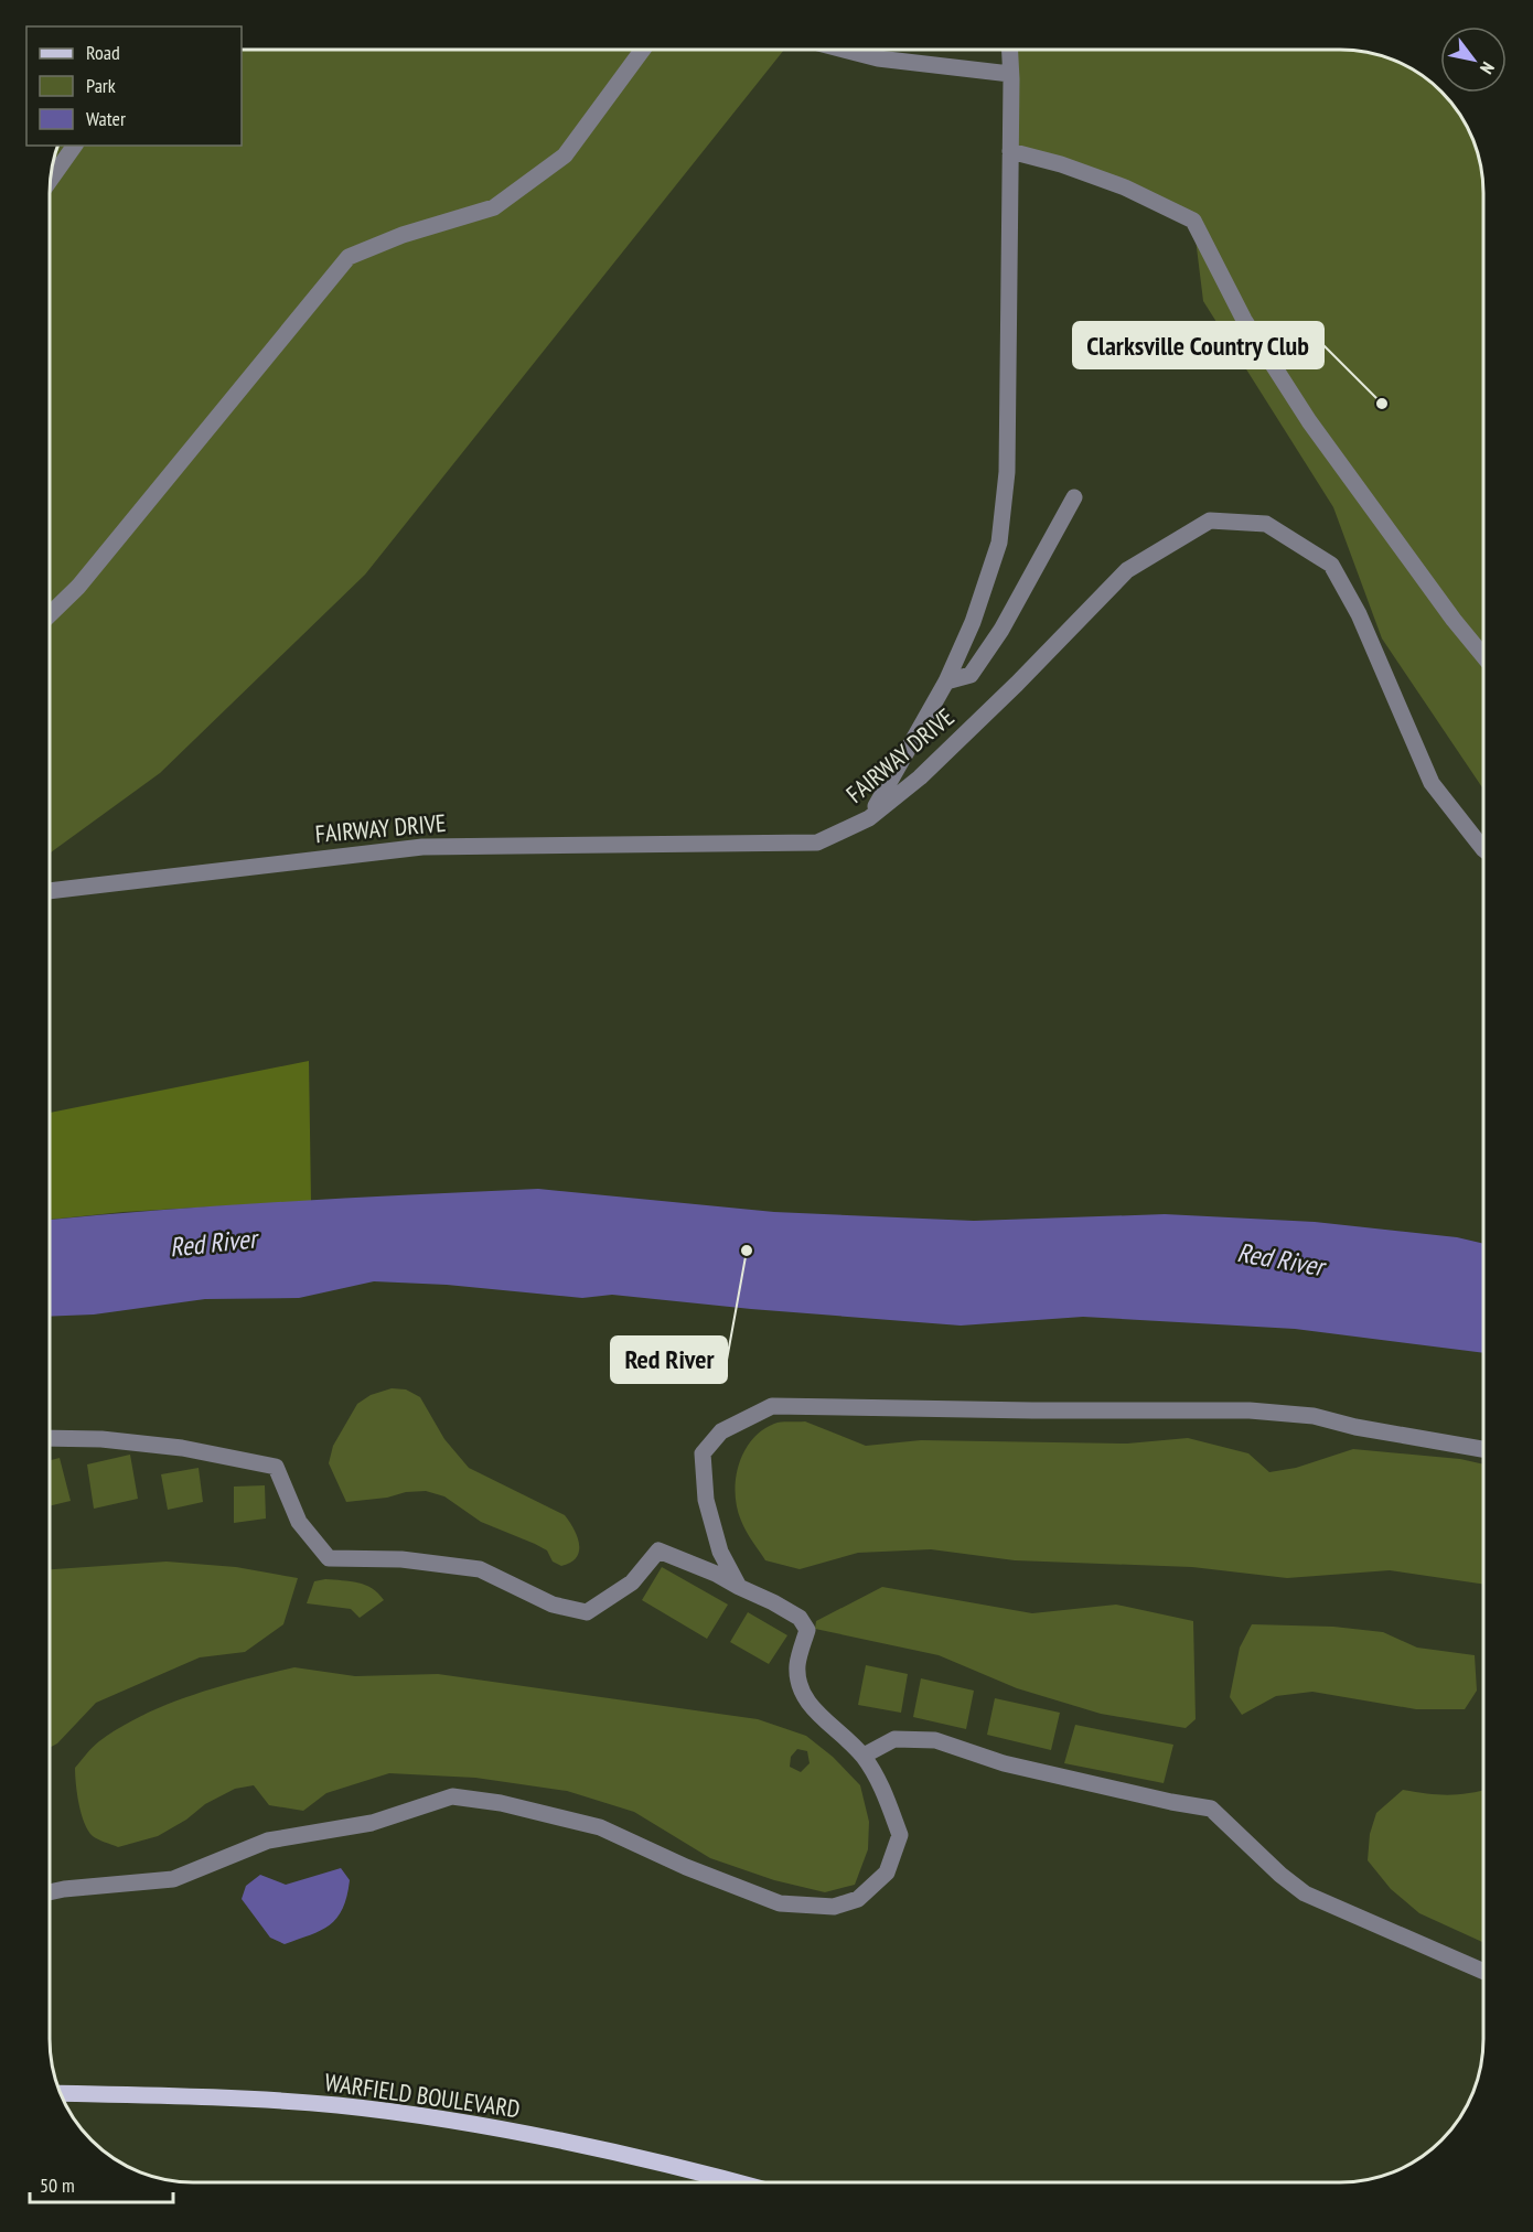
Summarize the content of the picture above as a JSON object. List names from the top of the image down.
{
  "streets": {
    "main road": ["WARFIELD BOULEVARD"],
    "street": ["FAIRWAY DRIVE"]
  },
  "water": ["Red River"],
  "places": ["Clarksville Country Club", "Red River"],
  "legend": ["Road", "Park", "Water"],
  "scale_bar": "50 m",
  "north": "bottom right"
}
